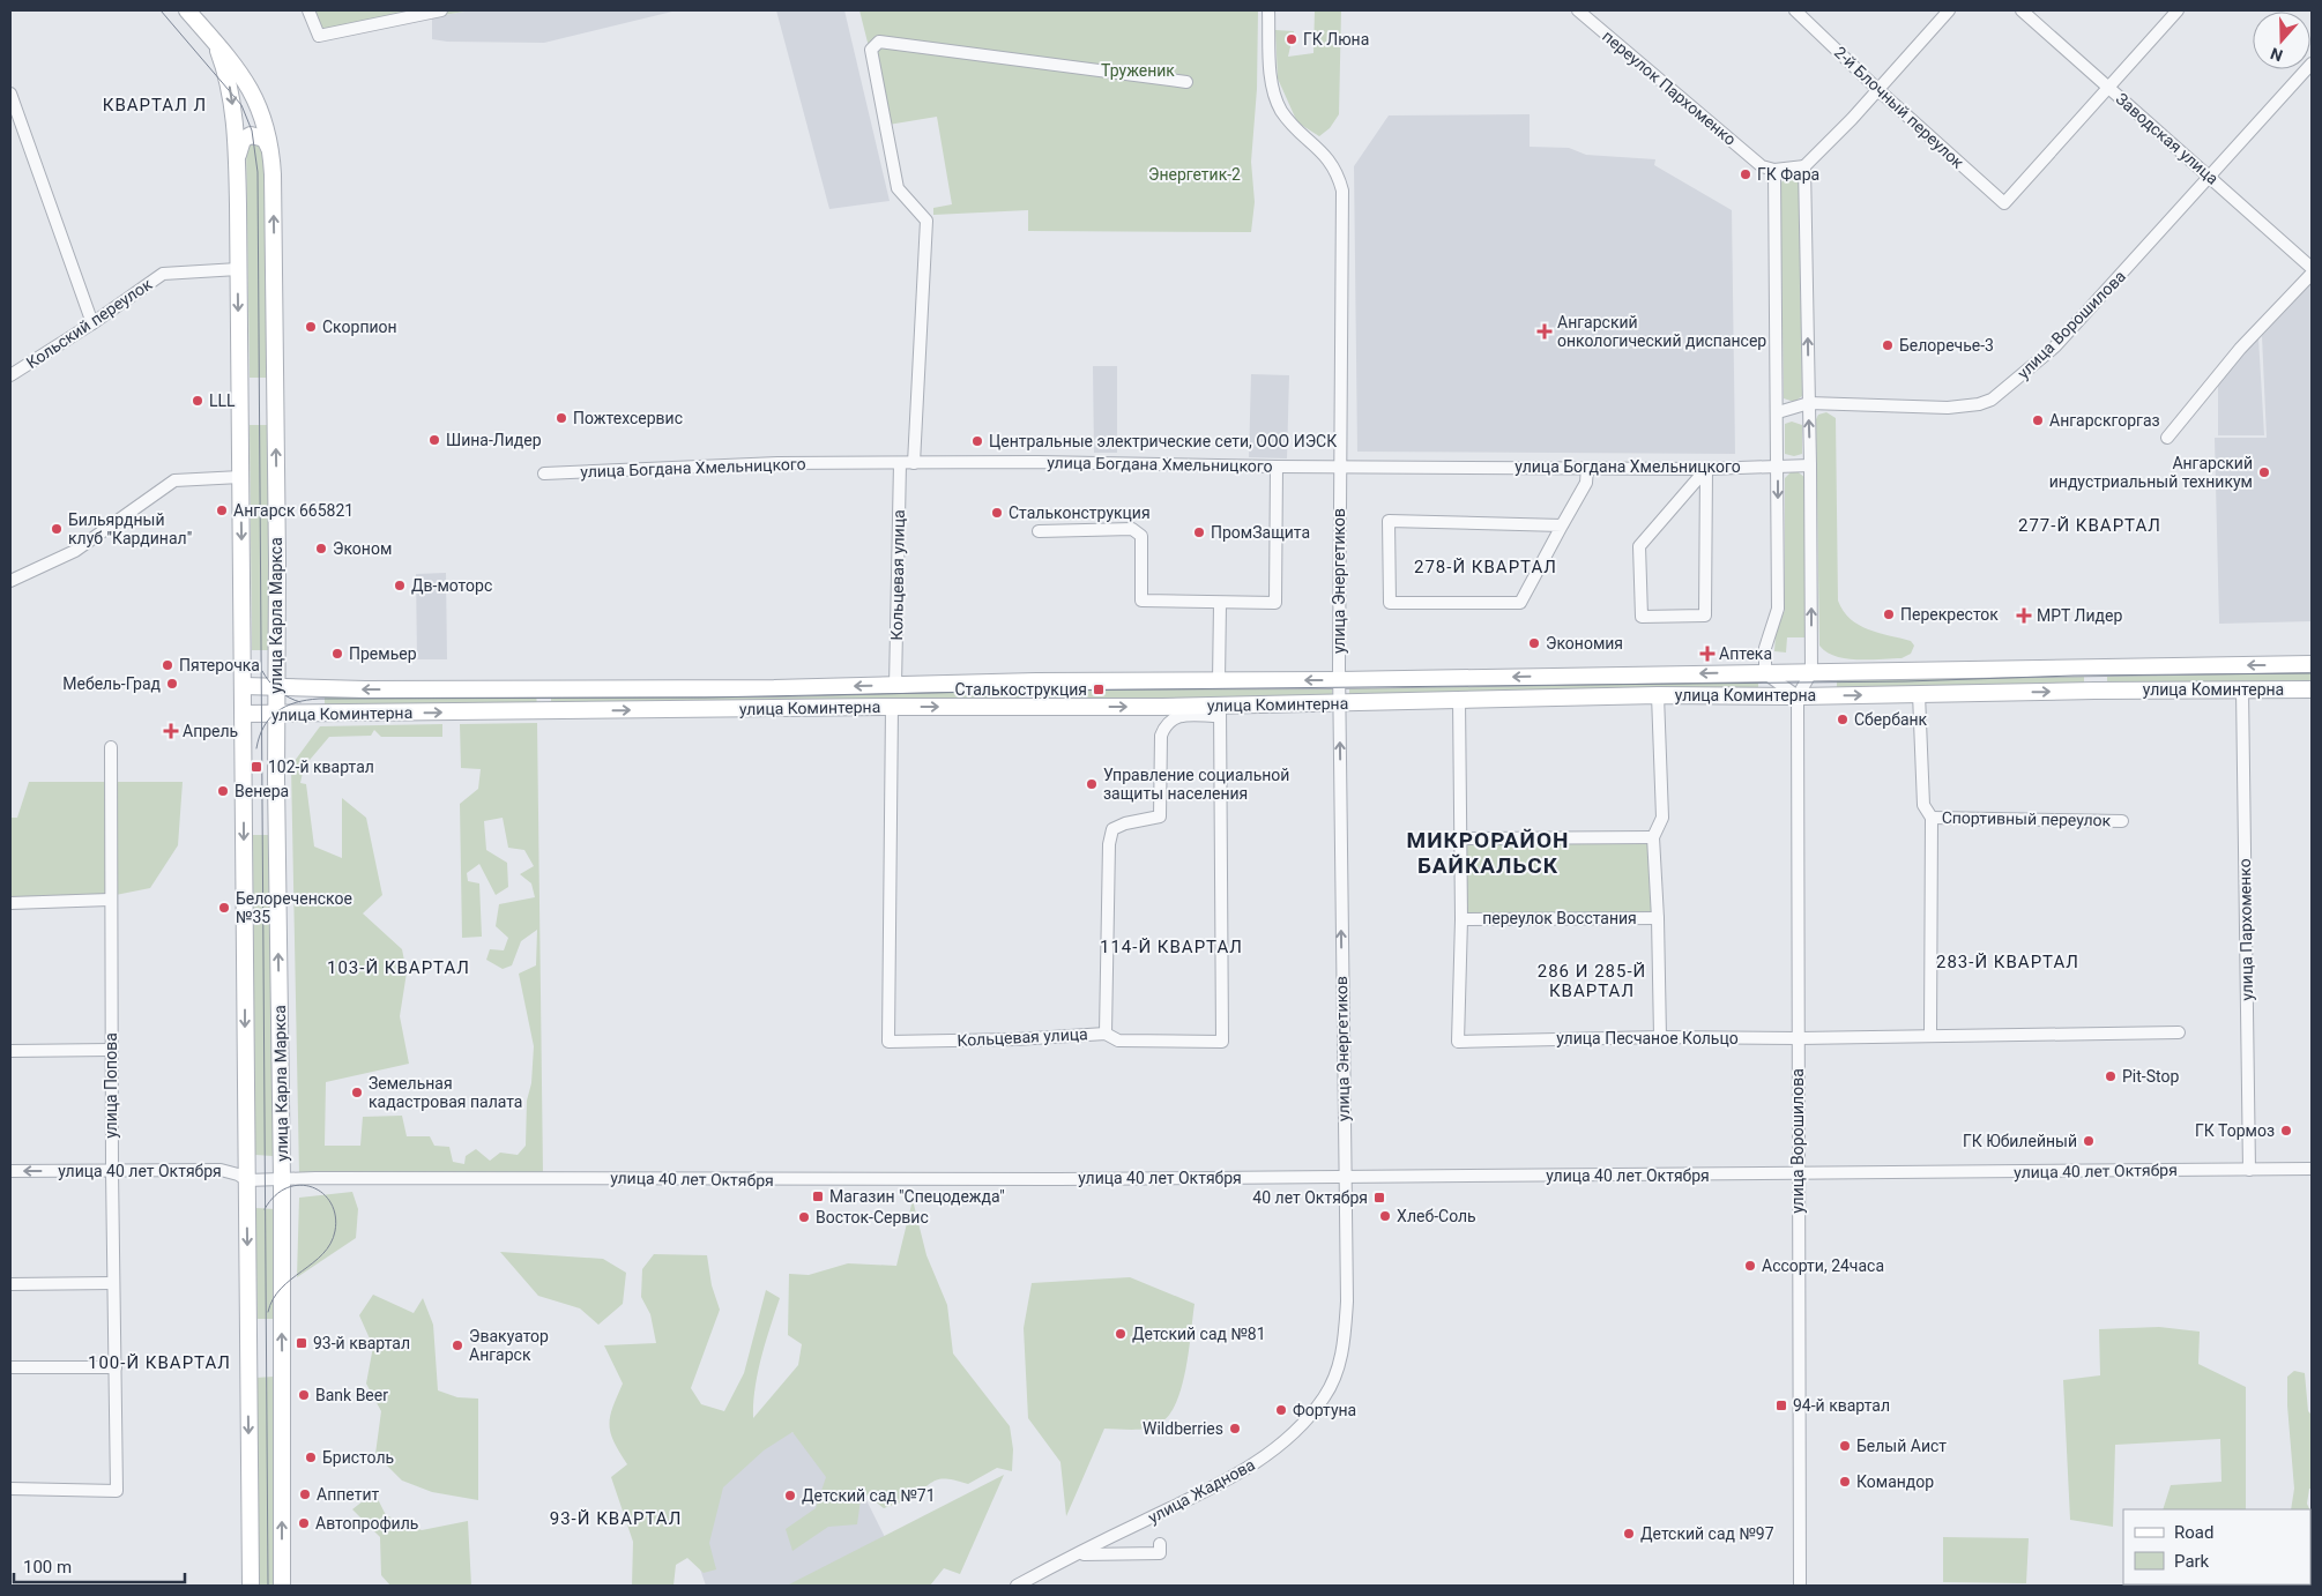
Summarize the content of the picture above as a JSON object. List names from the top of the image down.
{
  "streets": {
    "street": [
      "переулок Пархоменко",
      "2-й Блочный переулок",
      "Заводская улица",
      "Кольский переулок",
      "улица Ворошилова",
      "улица Богдана Хмельницкого",
      "Кольцевая улица",
      "улица Энергетиков",
      "улица Карла Маркса",
      "улица Коминтерна",
      "Спортивный переулок",
      "переулок Восстания",
      "улица Пархоменко",
      "улица Песчаное Кольцо",
      "улица Попова",
      "улица 40 лет Октября",
      "улица Жаднова"
    ]
  },
  "crossings": [
    ["2-й Блочный переулок", "Заводская улица"],
    ["Заводская улица", "улица Ворошилова"],
    ["Кольский переулок", "улица Карла Маркса"],
    ["улица Ворошилова", "улица Коминтерна"],
    ["улица Ворошилова", "улица Песчаное Кольцо"],
    ["улица Ворошилова", "улица 40 лет Октября"],
    ["улица Богдана Хмельницкого", "Кольцевая улица"],
    ["улица Богдана Хмельницкого", "улица Энергетиков"],
    ["Кольцевая улица", "улица Коминтерна"],
    ["улица Энергетиков", "улица Коминтерна"],
    ["улица Энергетиков", "улица 40 лет Октября"],
    ["улица Энергетиков", "улица Жаднова"],
    ["улица Карла Маркса", "улица Коминтерна"],
    ["улица Карла Маркса", "улица 40 лет Октября"],
    ["улица Коминтерна", "улица Пархоменко"],
    ["улица Коминтерна", "улица Песчаное Кольцо"],
    ["переулок Восстания", "улица Песчаное Кольцо"],
    ["улица Пархоменко", "улица 40 лет Октября"],
    ["улица Попова", "улица 40 лет Октября"],
    ["улица 40 лет Октября", "улица Жаднова"]
  ],
  "one_way": ["улица Энергетиков"],
  "districts": [
    "КВАРТАЛ Л",
    "277-Й КВАРТАЛ",
    "278-Й КВАРТАЛ",
    "МИКРОРАЙОН БАЙКАЛЬСК",
    "114-Й КВАРТАЛ",
    "283-Й КВАРТАЛ",
    "103-Й КВАРТАЛ",
    "286 И 285-Й КВАРТАЛ",
    "100-Й КВАРТАЛ",
    "93-Й КВАРТАЛ"
  ],
  "parks": ["Труженик", "Энергетик-2"],
  "places": {
    "other": [
      "ГК Люна",
      "ГК Фара",
      "Скорпион",
      "Белоречье-3",
      "LLL",
      "Пожтехсервис",
      "Ангарскгоргаз",
      "Шина-Лидер",
      "Центральные электрические сети, ООО ИЭСК",
      "Ангарский индустриальный техникум",
      "Ангарск 665821",
      "Стальконструкция",
      "Бильярдный клуб \"Кардинал\"",
      "ПромЗащита",
      "Эконом",
      "Дв-моторс",
      "Перекресток",
      "Экономия",
      "Премьер",
      "Пятерочка",
      "Мебель-Град",
      "Сбербанк",
      "Управление социальной защиты населения",
      "Венера",
      "Белореченское №35",
      "Pit-Stop",
      "Земельная кадастровая палата",
      "ГК Тормоз",
      "ГК Юбилейный",
      "Хлеб-Соль",
      "Восток-Сервис",
      "Ассорти, 24часа",
      "Детский сад №81",
      "Эвакуатор Ангарск",
      "Bank Beer",
      "Фортуна",
      "Wildberries",
      "Белый Аист",
      "Бристоль",
      "Командор",
      "Аппетит",
      "Детский сад №71",
      "Автопрофиль",
      "Детский сад №97"
    ],
    "health": [
      "Ангарский онкологический диспансер",
      "МРТ Лидер",
      "Аптека",
      "Апрель"
    ],
    "transit": [
      "Сталькострукция",
      "102-й квартал",
      "Магазин \"Спецодежда\"",
      "40 лет Октября",
      "93-й квартал",
      "94-й квартал"
    ]
  },
  "legend": ["Road", "Park"],
  "scale_bar": "100 m",
  "north": "bottom"
}
